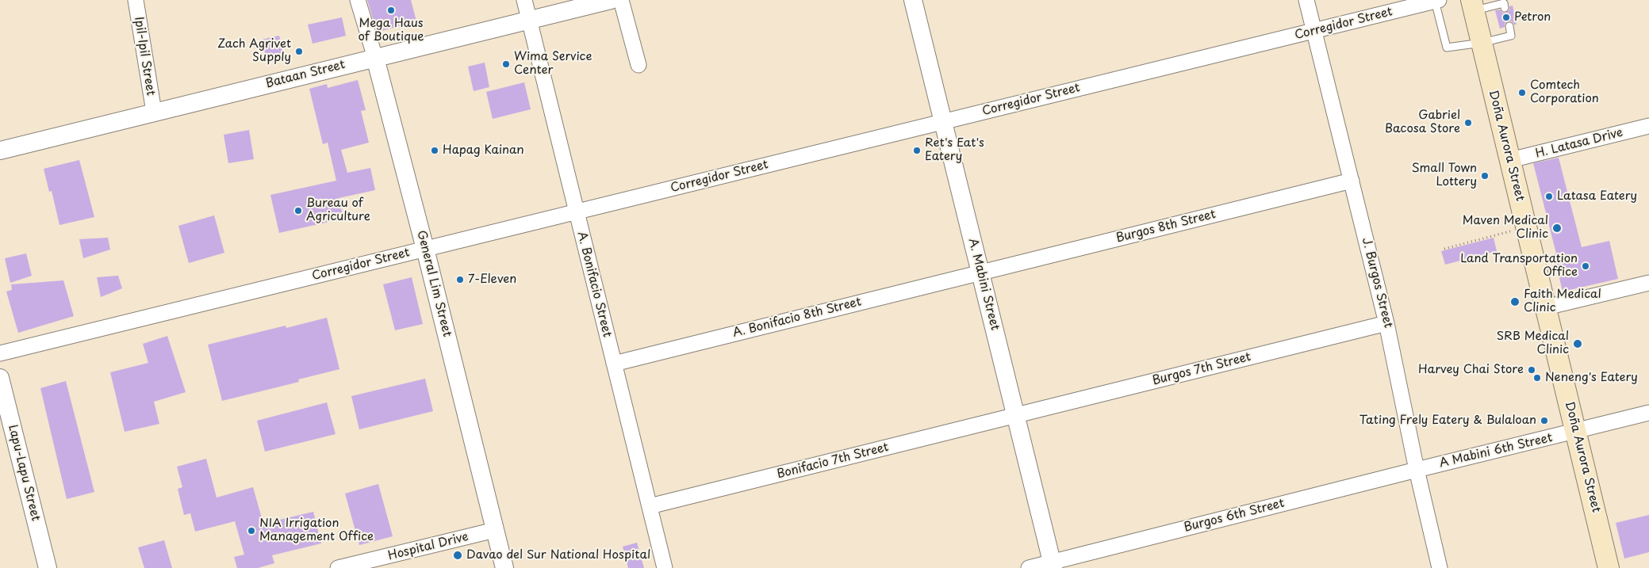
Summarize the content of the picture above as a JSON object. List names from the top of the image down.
{
  "streets": {
    "main road": ["Doña Aurora Street"],
    "street": [
      "Corregidor Street",
      "Ipil-Ipil Street",
      "Bataan Street",
      "H. Latasa Drive",
      "Burgos 8th Street",
      "J. Burgos Street",
      "General Lim Street",
      "A. Bonifacio Street",
      "A. Mabini Street",
      "A. Bonifacio 8th Street",
      "Burgos 7th Street",
      "A Mabini 6th Street",
      "Bonifacio 7th Street",
      "Lapu-Lapu Street",
      "Burgos 6th Street",
      "Hospital Drive"
    ]
  },
  "crossings": [
    ["Corregidor Street", "J. Burgos Street"],
    ["Corregidor Street", "General Lim Street"],
    ["Corregidor Street", "A. Bonifacio Street"],
    ["Corregidor Street", "A. Mabini Street"],
    ["Ipil-Ipil Street", "Bataan Street"],
    ["Bataan Street", "General Lim Street"],
    ["Bataan Street", "A. Bonifacio Street"],
    ["H. Latasa Drive", "Doña Aurora Street"],
    ["Doña Aurora Street", "A Mabini 6th Street"],
    ["Burgos 8th Street", "J. Burgos Street"],
    ["Burgos 8th Street", "A. Mabini Street"],
    ["Burgos 8th Street", "A. Bonifacio 8th Street"],
    ["J. Burgos Street", "Burgos 7th Street"],
    ["J. Burgos Street", "A Mabini 6th Street"],
    ["J. Burgos Street", "Burgos 6th Street"],
    ["General Lim Street", "Hospital Drive"],
    ["A. Bonifacio Street", "A. Bonifacio 8th Street"],
    ["A. Bonifacio Street", "Bonifacio 7th Street"],
    ["A. Mabini Street", "A. Bonifacio 8th Street"],
    ["A. Mabini Street", "Burgos 7th Street"],
    ["A. Mabini Street", "Bonifacio 7th Street"],
    ["A. Mabini Street", "Burgos 6th Street"],
    ["Burgos 7th Street", "Bonifacio 7th Street"],
    ["A Mabini 6th Street", "Burgos 6th Street"]
  ],
  "places": [
    "Mega Haus of Boutique",
    "Petron",
    "Zach Agrivet Supply",
    "Wima Service Center",
    "Comtech Corporation",
    "Gabriel Bacosa Store",
    "Hapag Kainan",
    "Ret's Eat's Eatery",
    "Small Town Lottery",
    "Latasa Eatery",
    "Bureau of Agriculture",
    "Maven Medical Clinic",
    "Land Transportation Office",
    "7-Eleven",
    "Faith Medical Clinic",
    "SRB Medical Clinic",
    "Harvey Chai Store",
    "Neneng's Eatery",
    "Tating Frely Eatery & Bulaloan",
    "NIA Irrigation Management Office",
    "Davao del Sur National Hospital"
  ]
}
